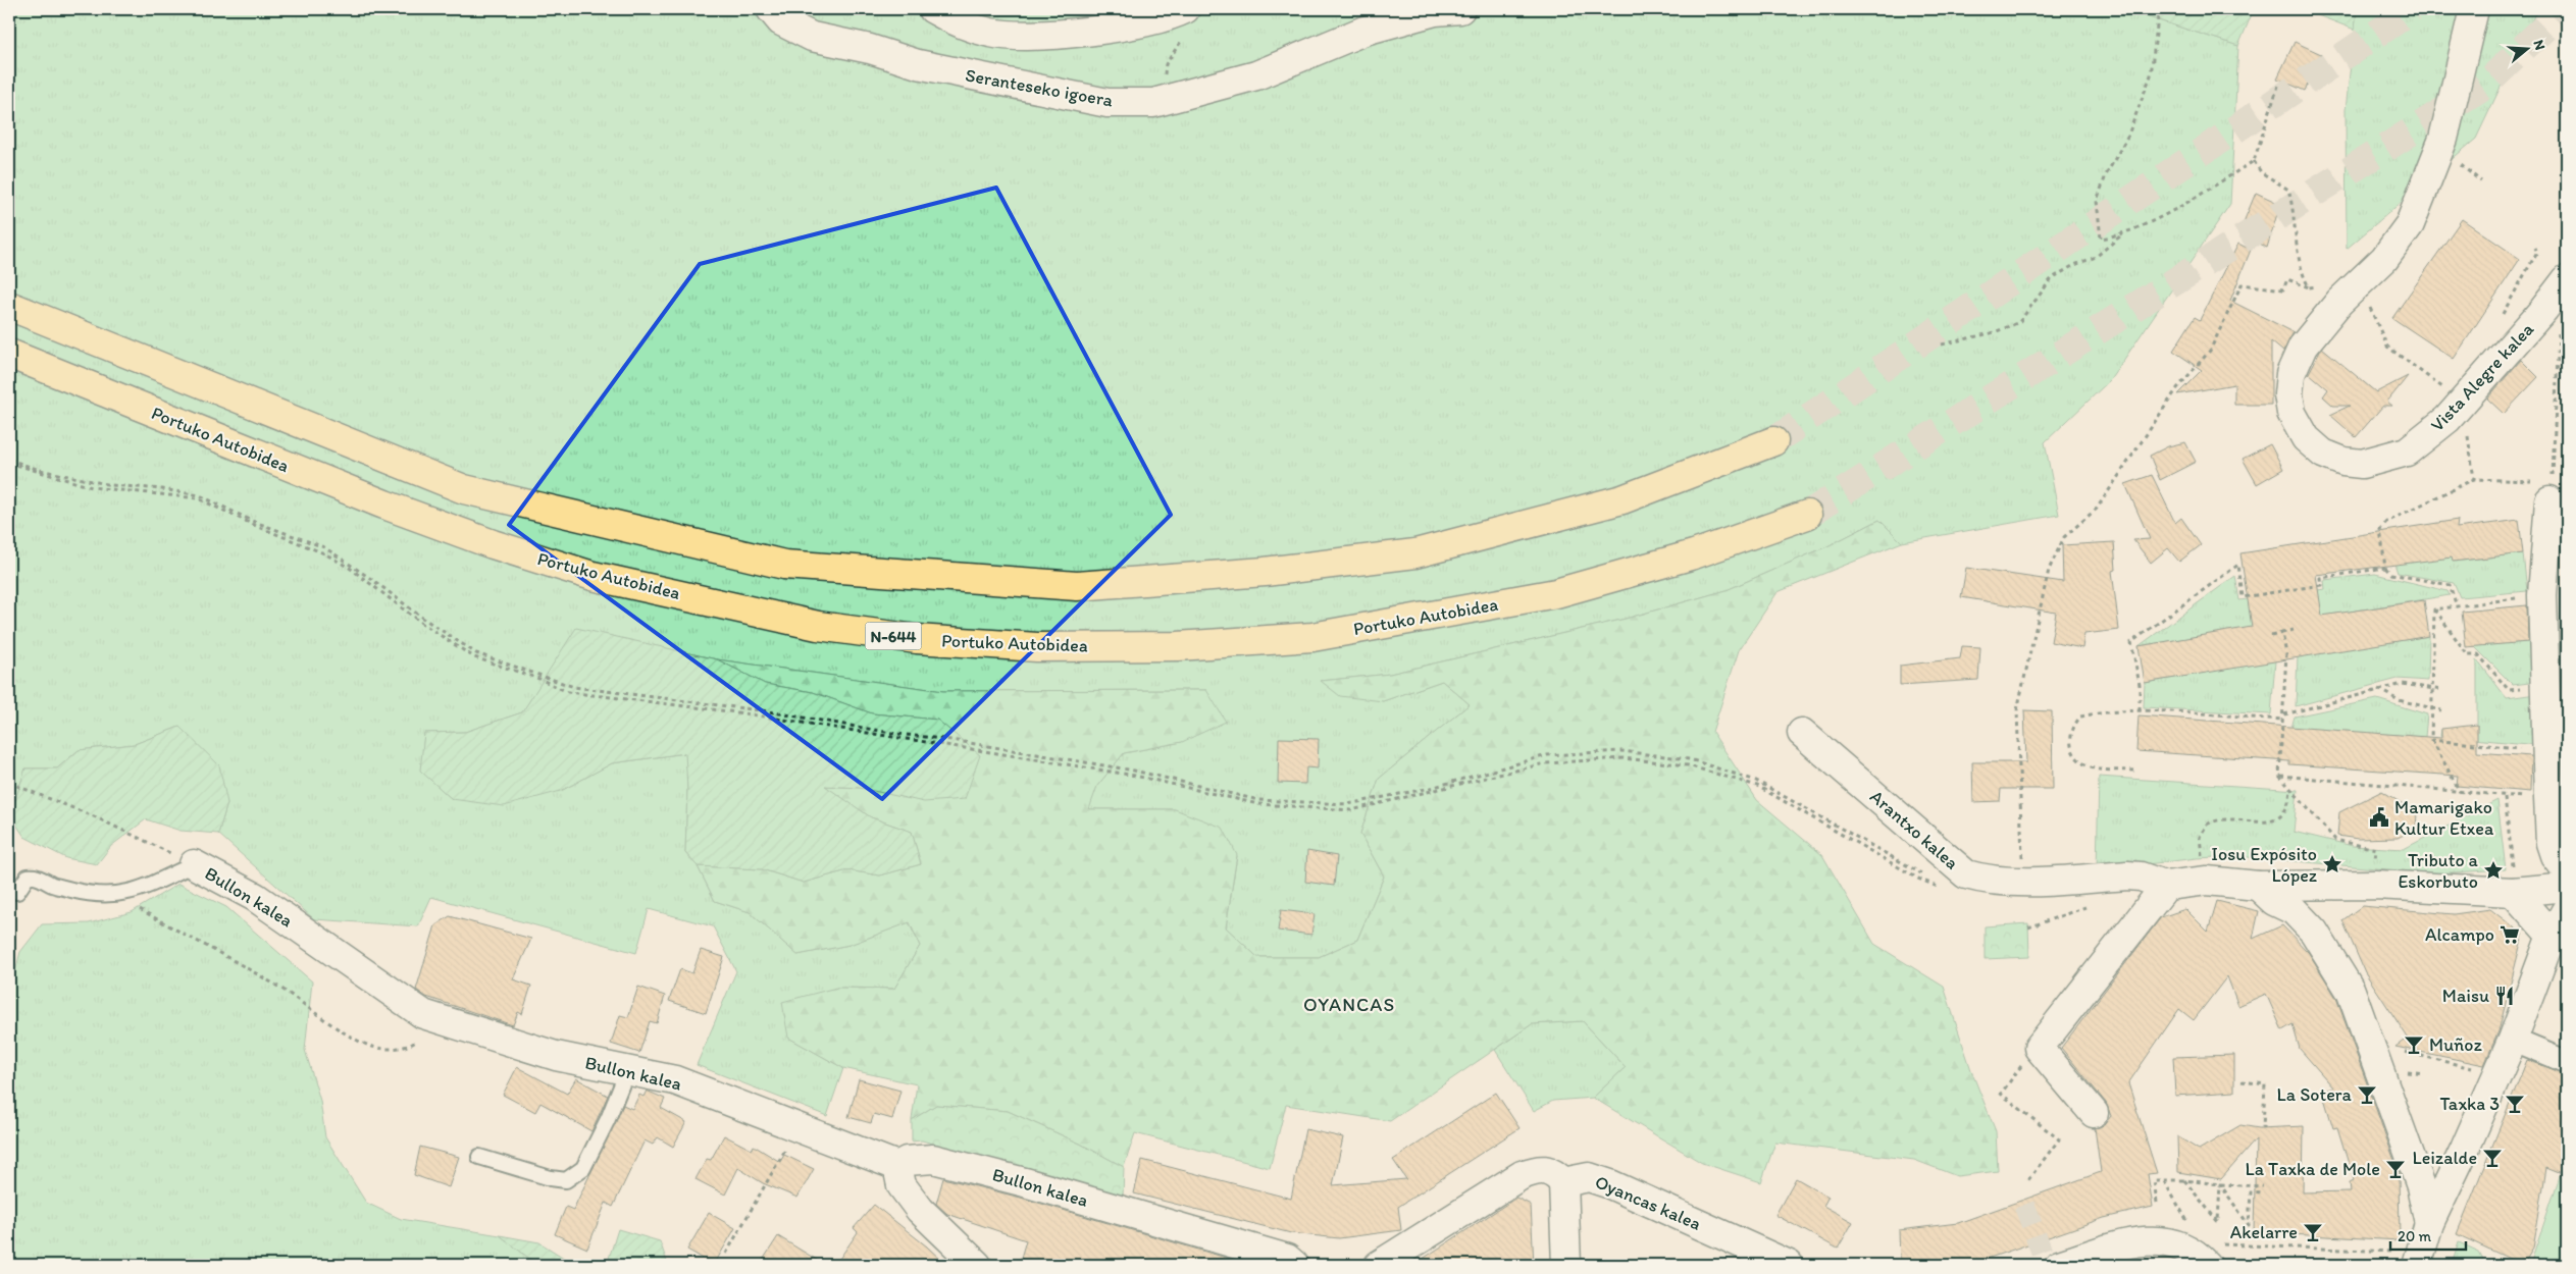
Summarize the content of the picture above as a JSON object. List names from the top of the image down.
{
  "streets": {
    "highway": ["Portuko Autobidea", "N-644"],
    "street": [
      "Seranteseko igoera",
      "Vista Alegre kalea",
      "Arantxo kalea",
      "Bullon kalea",
      "Oyancas kalea"
    ]
  },
  "districts": ["OYANCAS"],
  "places": {
    "public building": ["Mamarigako Kultur Etxea"],
    "place": ["Iosu Expósito López", "Tributo a Eskorbuto"],
    "supermarket": ["Alcampo"],
    "restaurant": ["Maisu"],
    "bar": [
      "Muñoz",
      "La Sotera",
      "Taxka 3",
      "Leizalde",
      "La Taxka de Mole",
      "Akelarre"
    ]
  },
  "scale_bar": "20 m",
  "north": "right"
}
